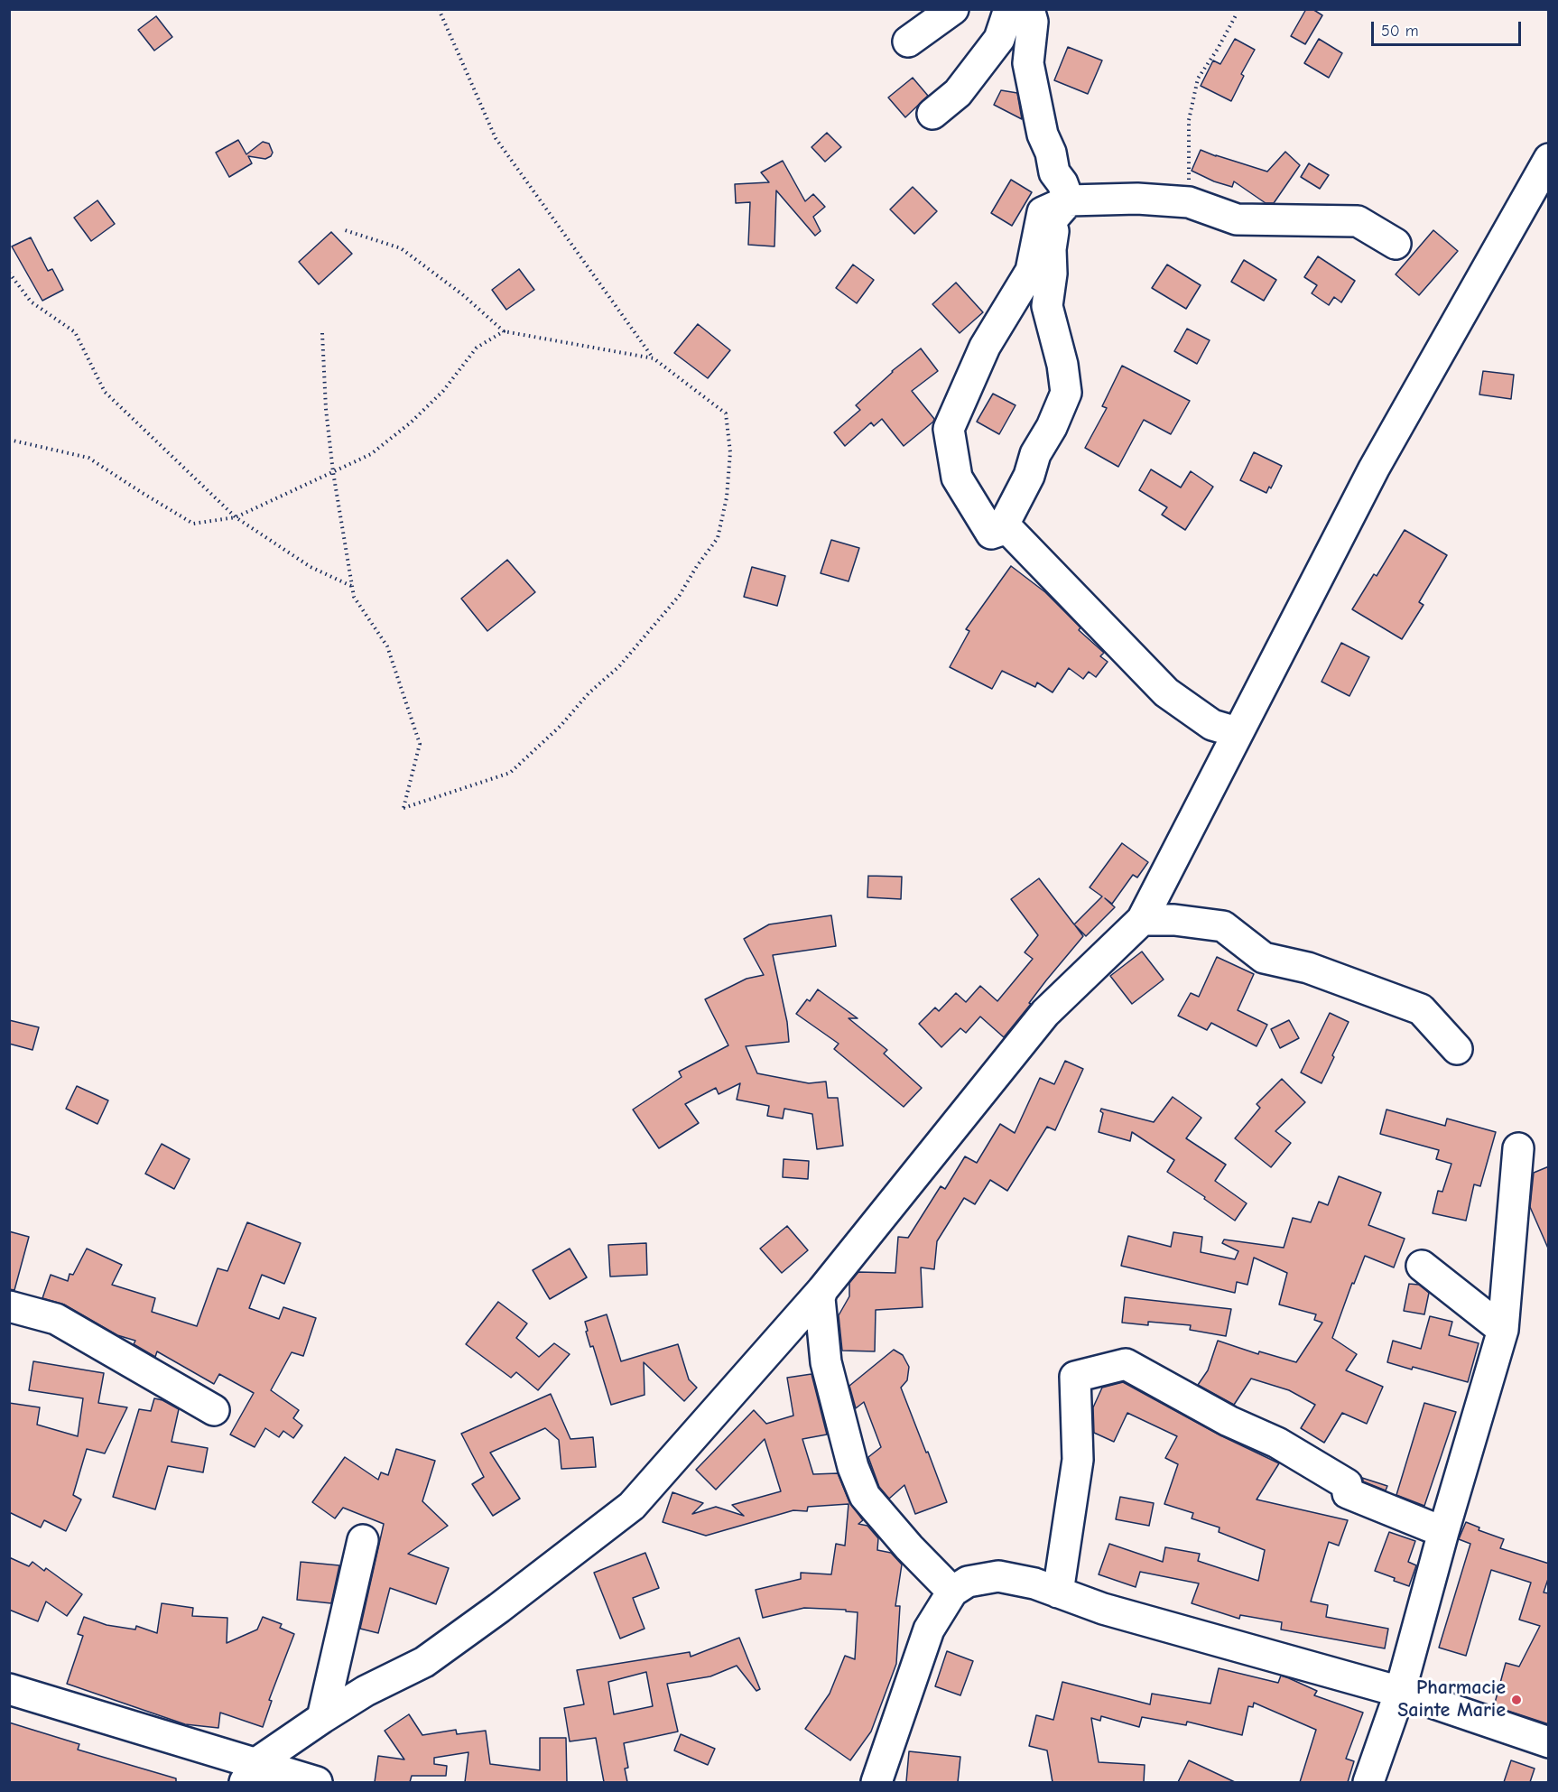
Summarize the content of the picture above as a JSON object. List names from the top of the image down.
{
  "places": ["Pharmacie Sainte Marie"],
  "scale_bar": "50 m"
}
